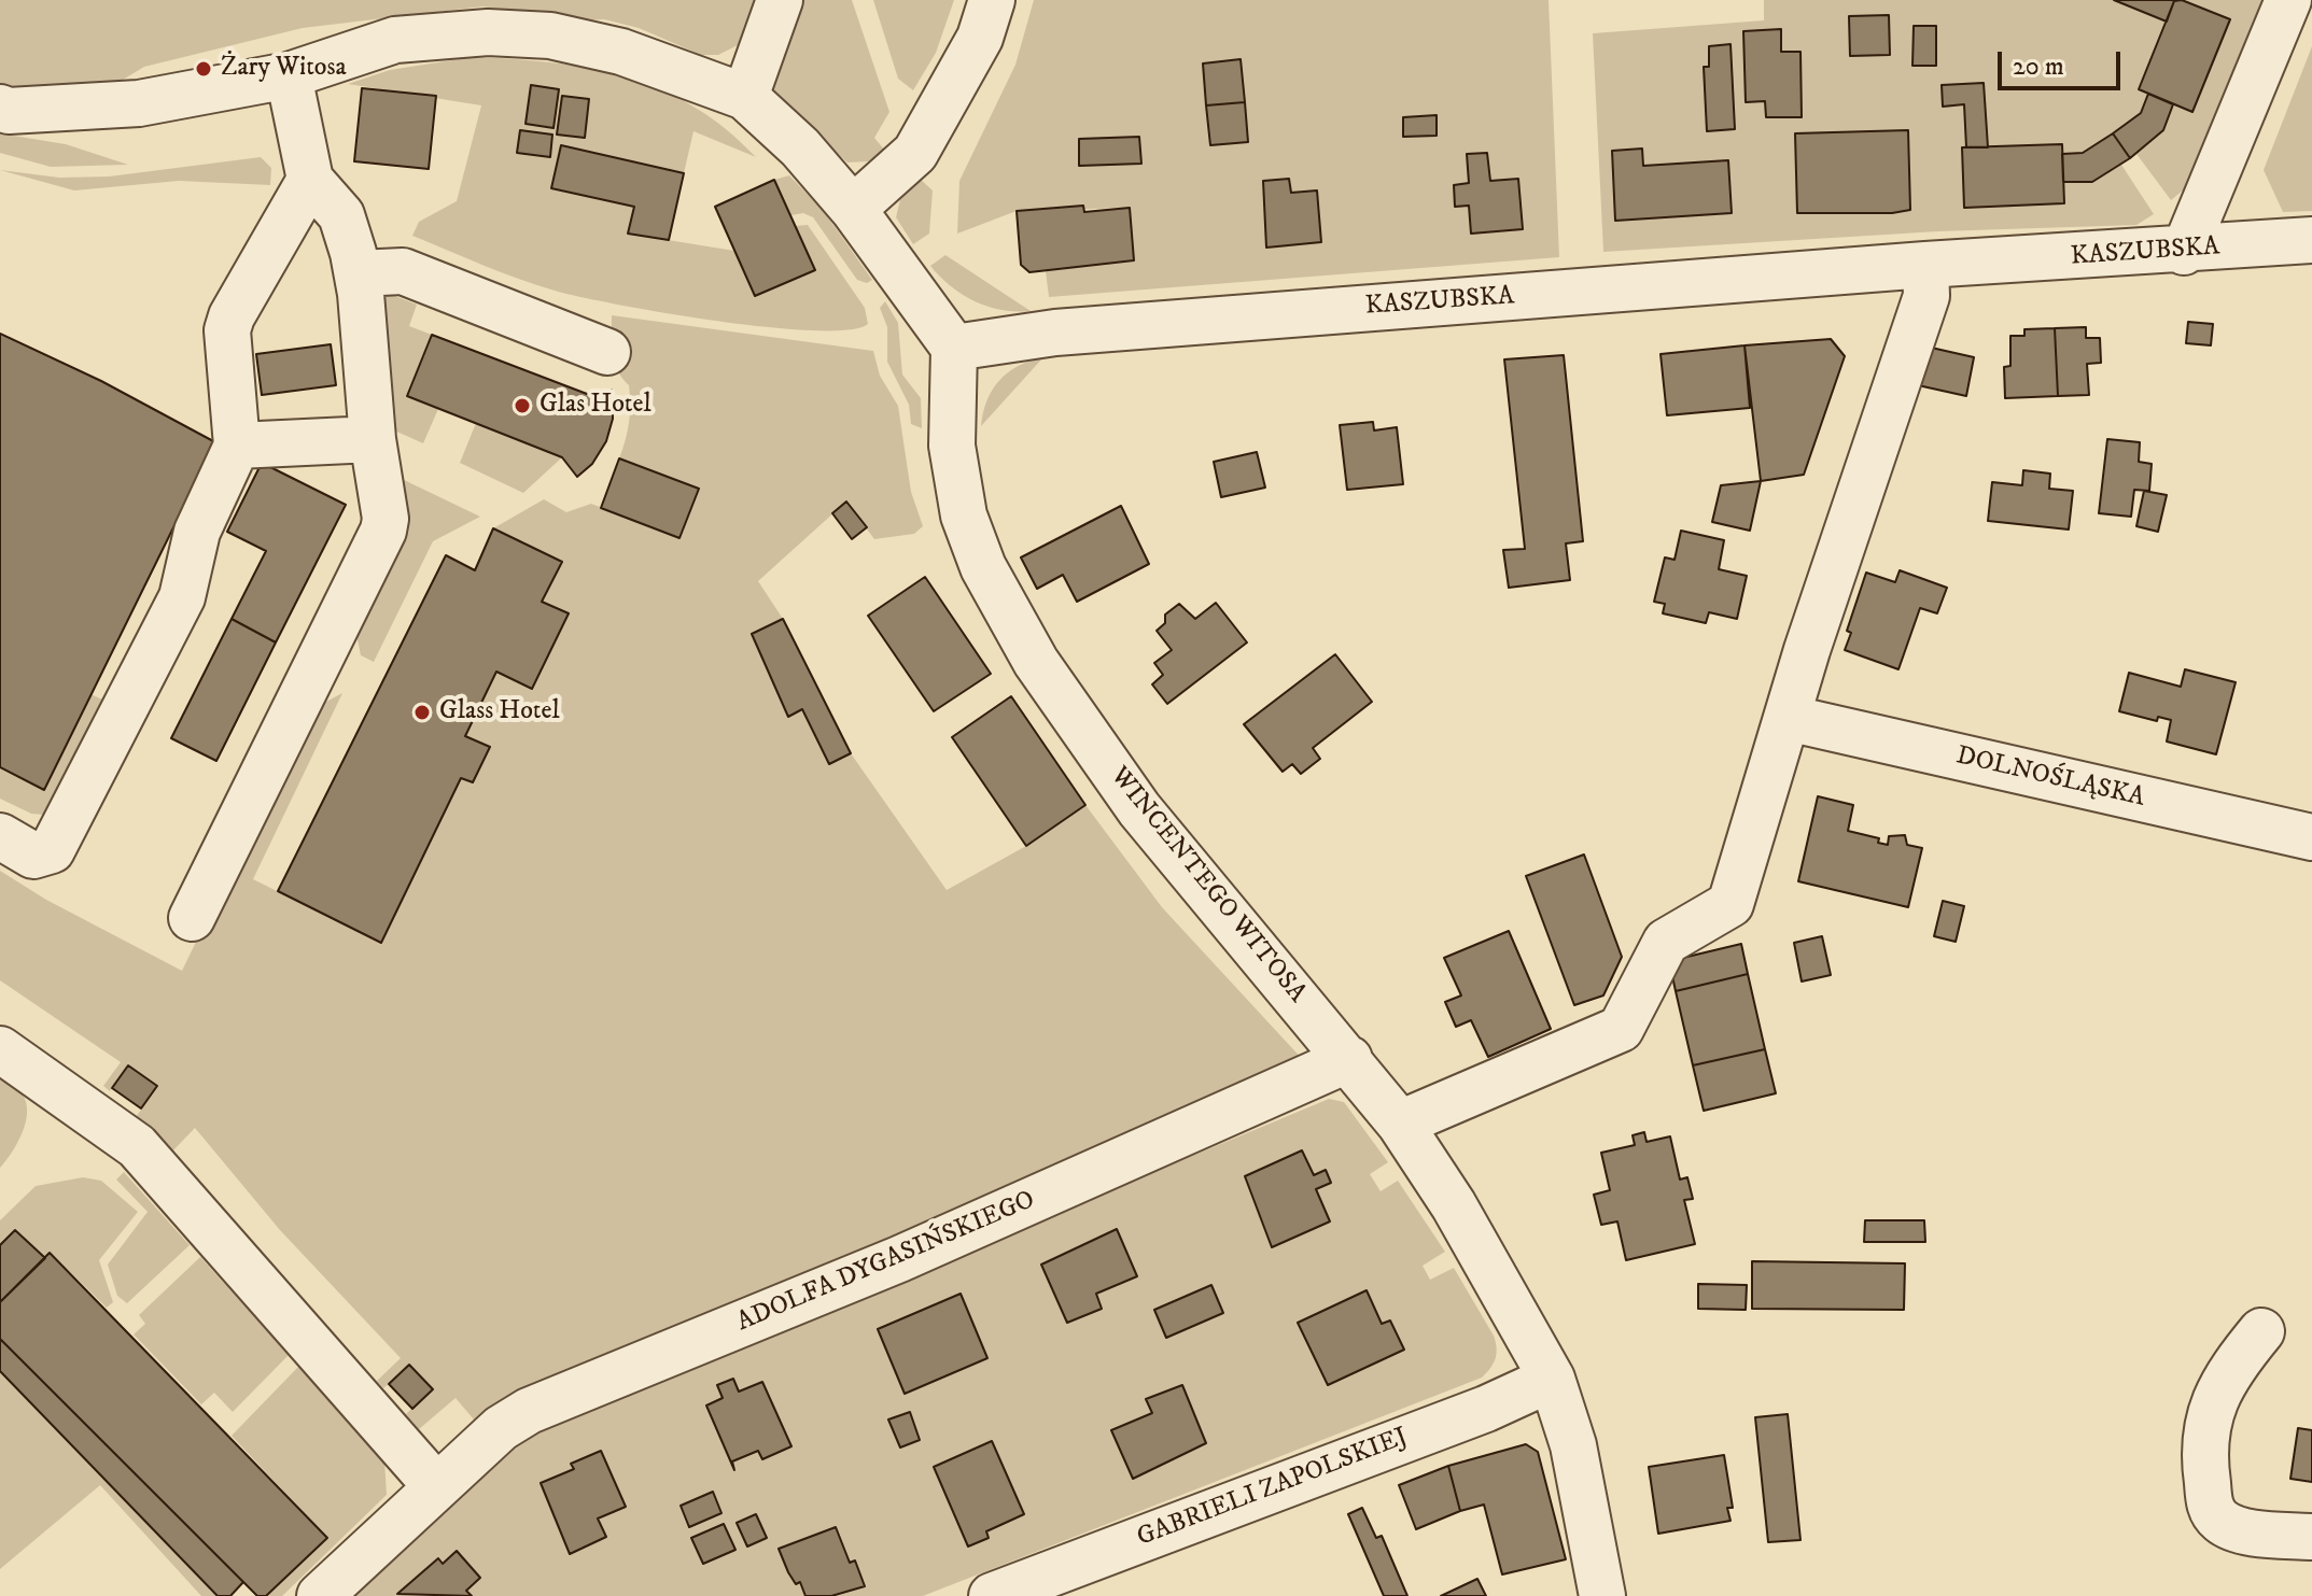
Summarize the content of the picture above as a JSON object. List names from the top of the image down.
{
  "streets": {
    "street": [
      "KASZUBSKA",
      "DOLNOŚLĄSKA",
      "WINCENTEGO WITOSA",
      "ADOLFA DYGASIŃSKIEGO",
      "GABRIELI ZAPOLSKIEJ"
    ]
  },
  "crossings": [
    ["KASZUBSKA", "WINCENTEGO WITOSA"],
    ["WINCENTEGO WITOSA", "ADOLFA DYGASIŃSKIEGO"],
    ["WINCENTEGO WITOSA", "GABRIELI ZAPOLSKIEJ"]
  ],
  "places": ["Żary Witosa", "Glas Hotel", "Glass Hotel"],
  "scale_bar": "20 m"
}
